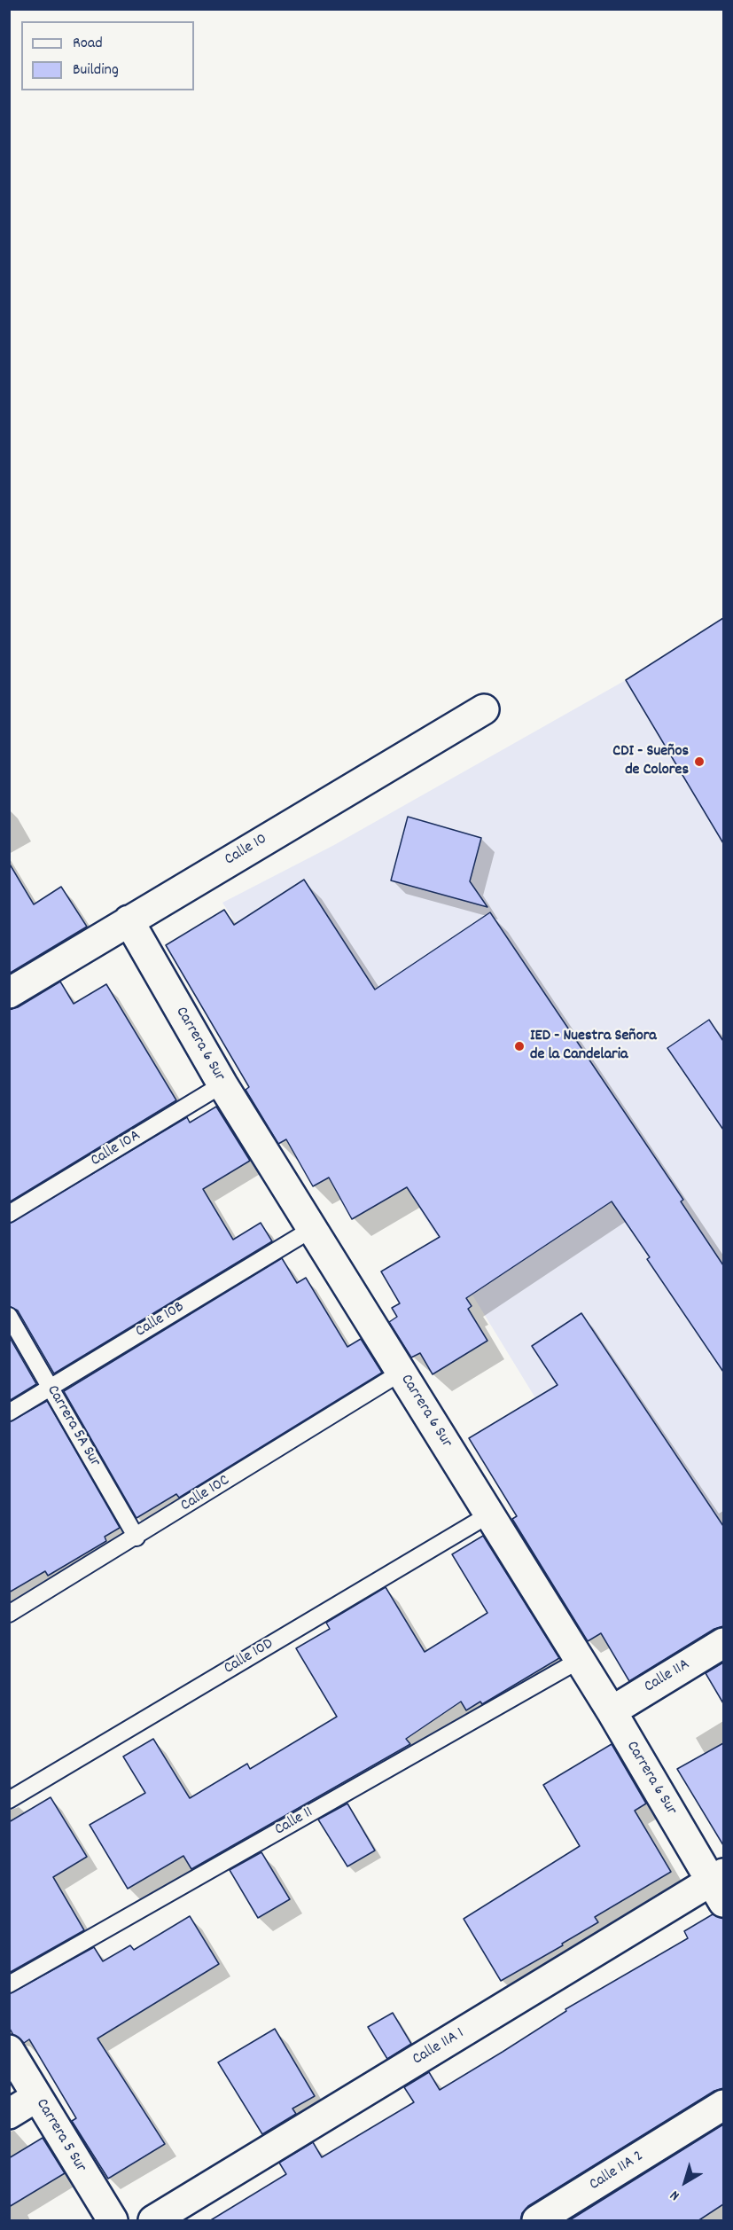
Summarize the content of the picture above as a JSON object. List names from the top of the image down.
{
  "streets": {
    "street": [
      "Calle 10",
      "Carrera 6 Sur",
      "Calle 11A",
      "Calle 11A 1",
      "Carrera 5 Sur",
      "Calle 11A 2"
    ],
    "lane": [
      "Calle 10A",
      "Calle 10B",
      "Carrera 5A Sur",
      "Calle 10C",
      "Calle 10D",
      "Calle 11"
    ]
  },
  "crossings": [
    ["Calle 10", "Carrera 6 Sur"],
    ["Carrera 6 Sur", "Calle 10A"],
    ["Carrera 6 Sur", "Calle 10B"],
    ["Carrera 6 Sur", "Calle 10C"],
    ["Carrera 6 Sur", "Calle 10D"],
    ["Carrera 6 Sur", "Calle 11A"],
    ["Carrera 6 Sur", "Calle 11"],
    ["Carrera 6 Sur", "Calle 11A 1"],
    ["Calle 10B", "Carrera 5A Sur"],
    ["Carrera 5A Sur", "Calle 10C"]
  ],
  "places": ["CDI - Sueños de Colores", "IED - Nuestra Señora de la Candelaria"],
  "legend": ["Road", "Building"],
  "north": "bottom left"
}
